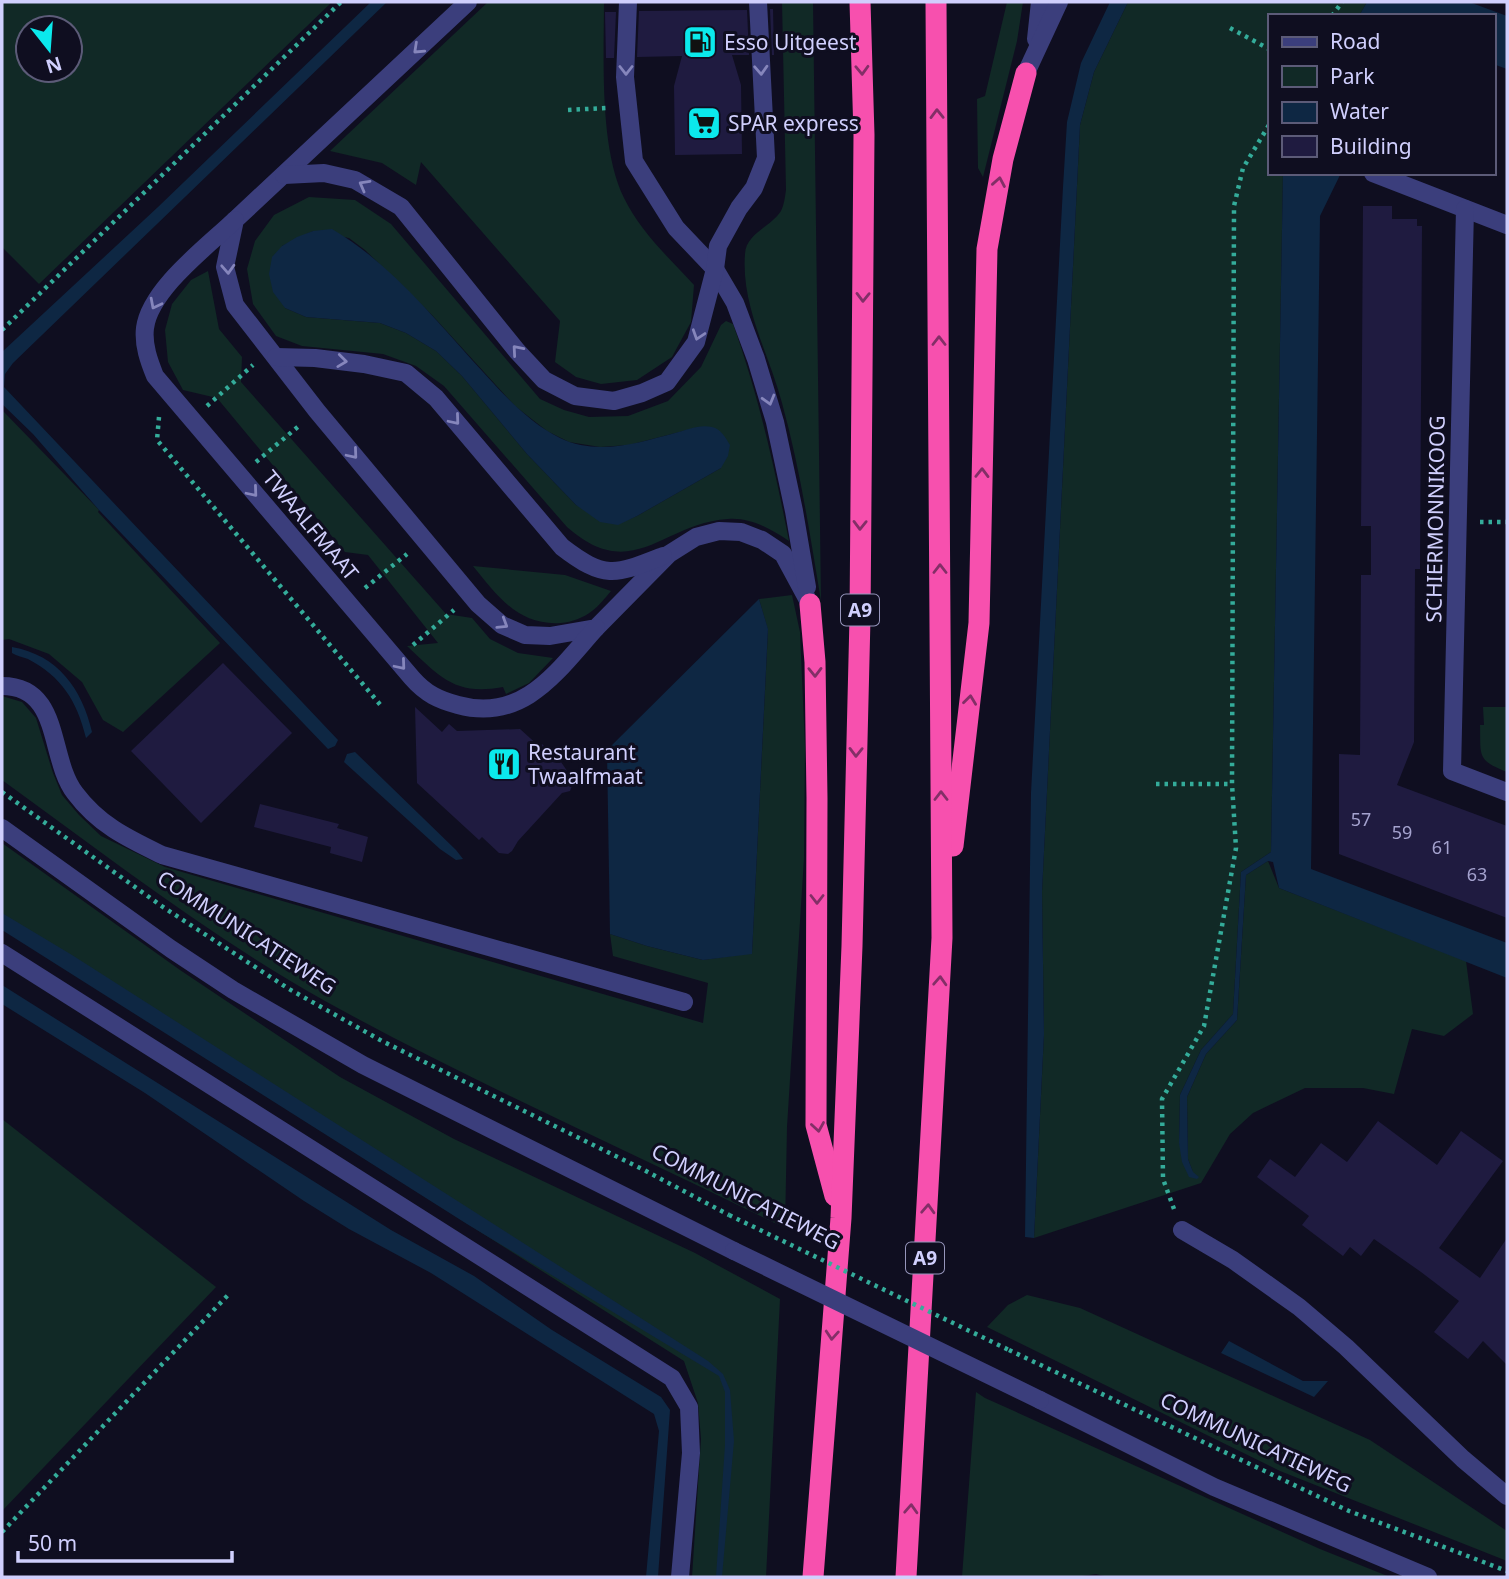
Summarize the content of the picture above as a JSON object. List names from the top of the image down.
{
  "streets": {
    "highway": ["A9"],
    "street": ["SCHIERMONNIKOOG", "TWAALFMAAT", "COMMUNICATIEWEG"]
  },
  "crossings": [
    ["TWAALFMAAT", "A9"]
  ],
  "places": {
    "fuel station": ["Esso Uitgeest"],
    "supermarket": ["SPAR express"],
    "restaurant": ["Restaurant Twaalfmaat"]
  },
  "house_numbers": [
    "57",
    "59",
    "61",
    "63"
  ],
  "legend": [
    "Road",
    "Park",
    "Water",
    "Building"
  ],
  "scale_bar": "50 m",
  "north": "bottom"
}
